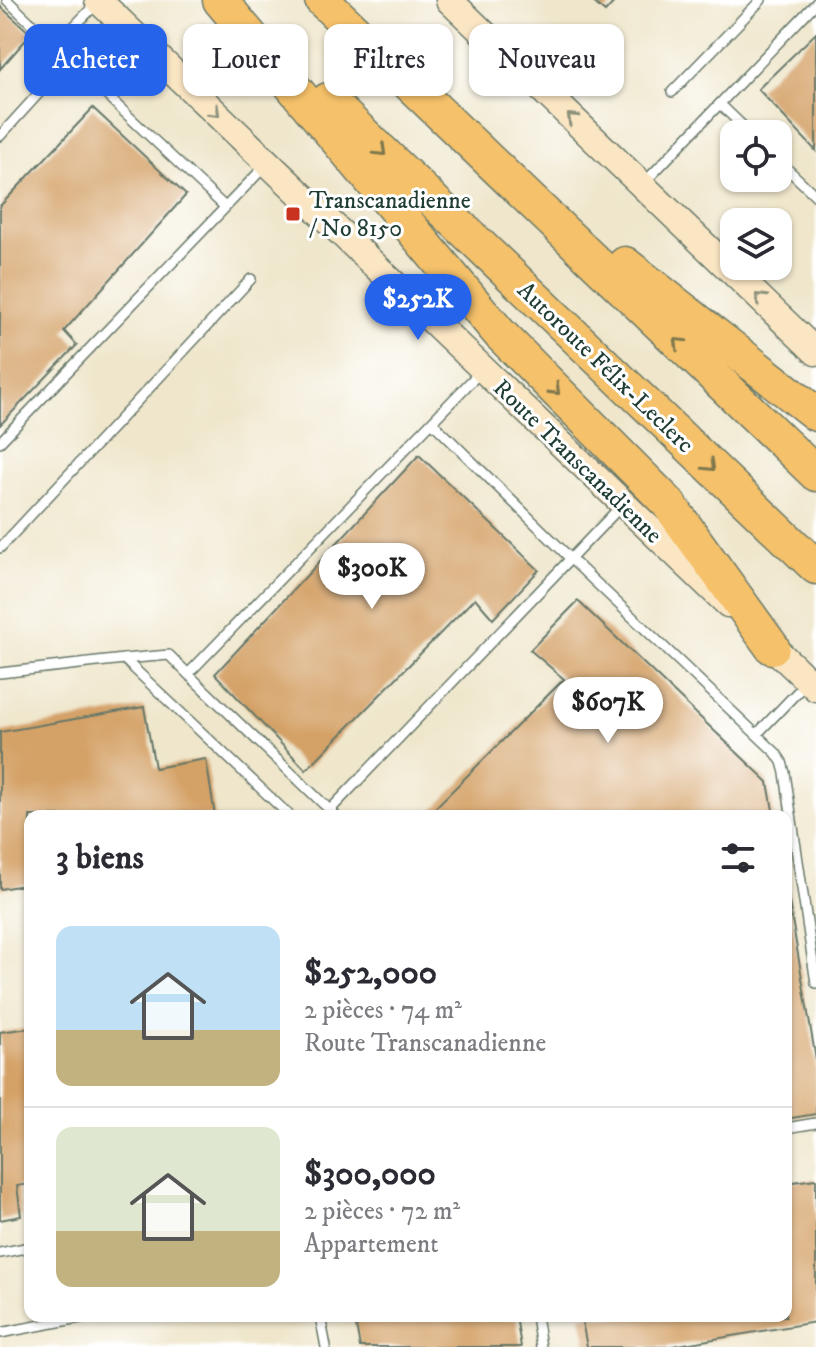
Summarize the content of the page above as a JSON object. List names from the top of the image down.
{
  "streets": {
    "highway": ["Autoroute Félix-Leclerc"],
    "main road": ["Route Transcanadienne"]
  },
  "places": {
    "transit": ["Transcanadienne / No 8150"]
  },
  "page": {
    "chip": [
      "Acheter",
      "Louer",
      "Filtres",
      "Nouveau"
    ],
    "price": ["$252K", "$300K", "$607K"],
    "heading": "3 biens",
    "list": [
      {
        "name": "$252,000",
        "note": "2 pièces · 74 m² · Route Transcanadienne"
      },
      {
        "name": "$300,000",
        "note": "2 pièces · 72 m² · Appartement"
      }
    ]
  }
}
